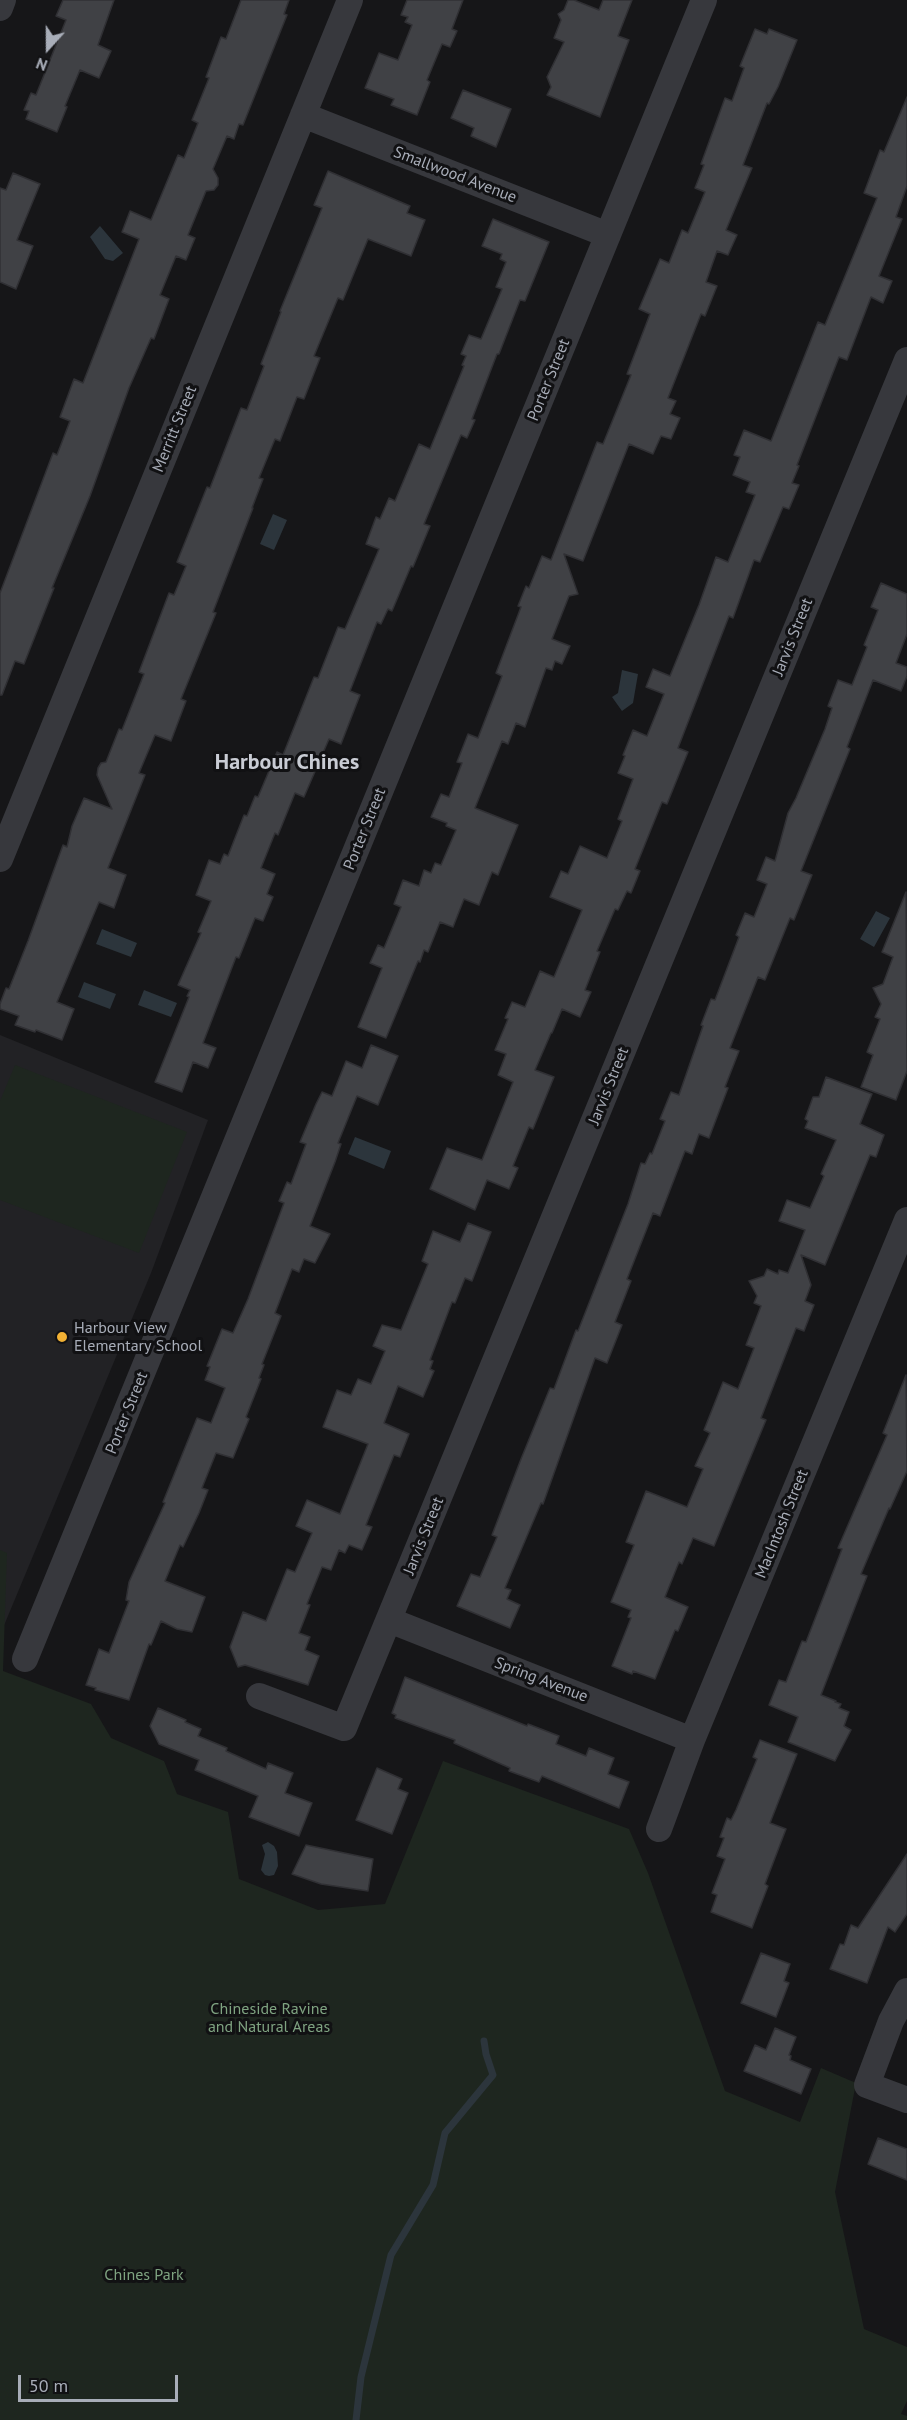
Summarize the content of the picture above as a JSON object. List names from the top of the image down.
{
  "streets": {
    "street": [
      "Smallwood Avenue",
      "Porter Street",
      "Merritt Street",
      "Jarvis Street",
      "MacIntosh Street",
      "Spring Avenue"
    ]
  },
  "crossings": [
    ["Smallwood Avenue", "Porter Street"],
    ["Smallwood Avenue", "Merritt Street"],
    ["Jarvis Street", "Spring Avenue"],
    ["MacIntosh Street", "Spring Avenue"]
  ],
  "districts": ["Harbour Chines"],
  "parks": ["Chineside Ravine and Natural Areas", "Chines Park"],
  "places": ["Harbour View Elementary School"],
  "scale_bar": "50 m",
  "north": "bottom"
}
